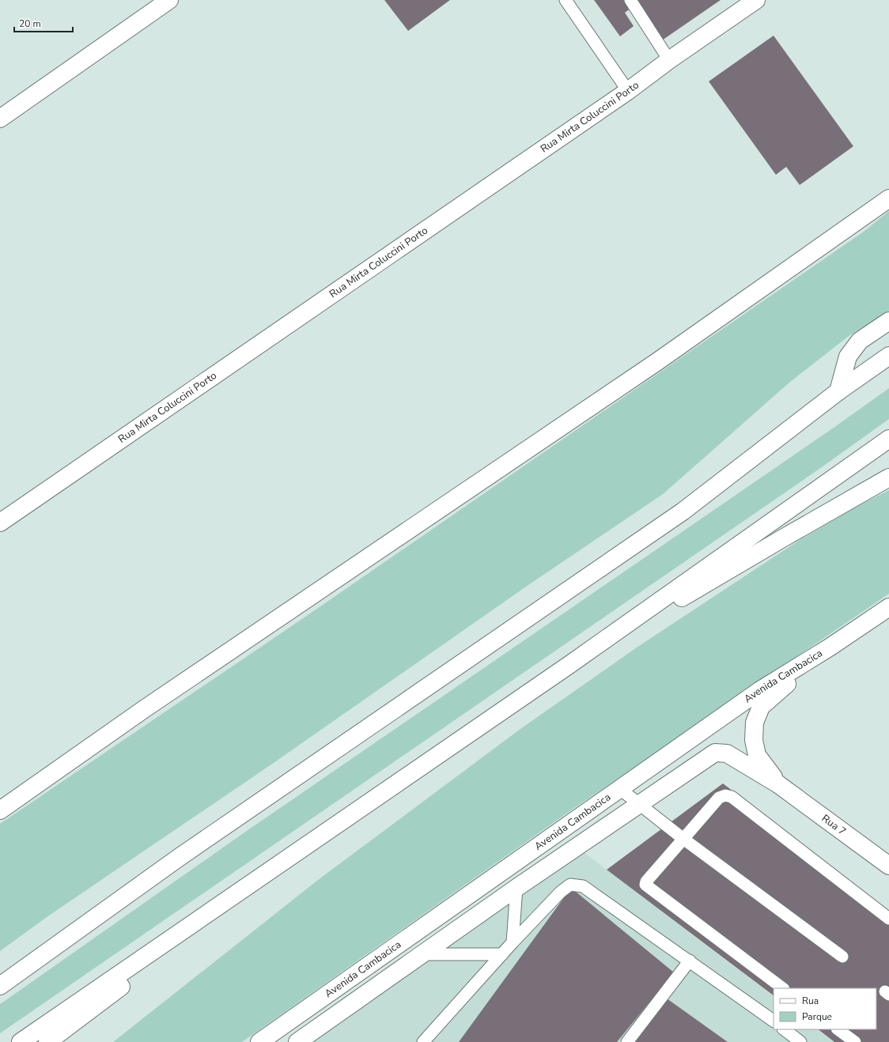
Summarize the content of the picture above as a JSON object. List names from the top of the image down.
{
  "streets": {
    "main road": ["Rua Mirta Coluccini Porto", "Avenida Cambacica", "Rua 7"]
  },
  "legend": ["Rua", "Parque"],
  "scale_bar": "20 m"
}
